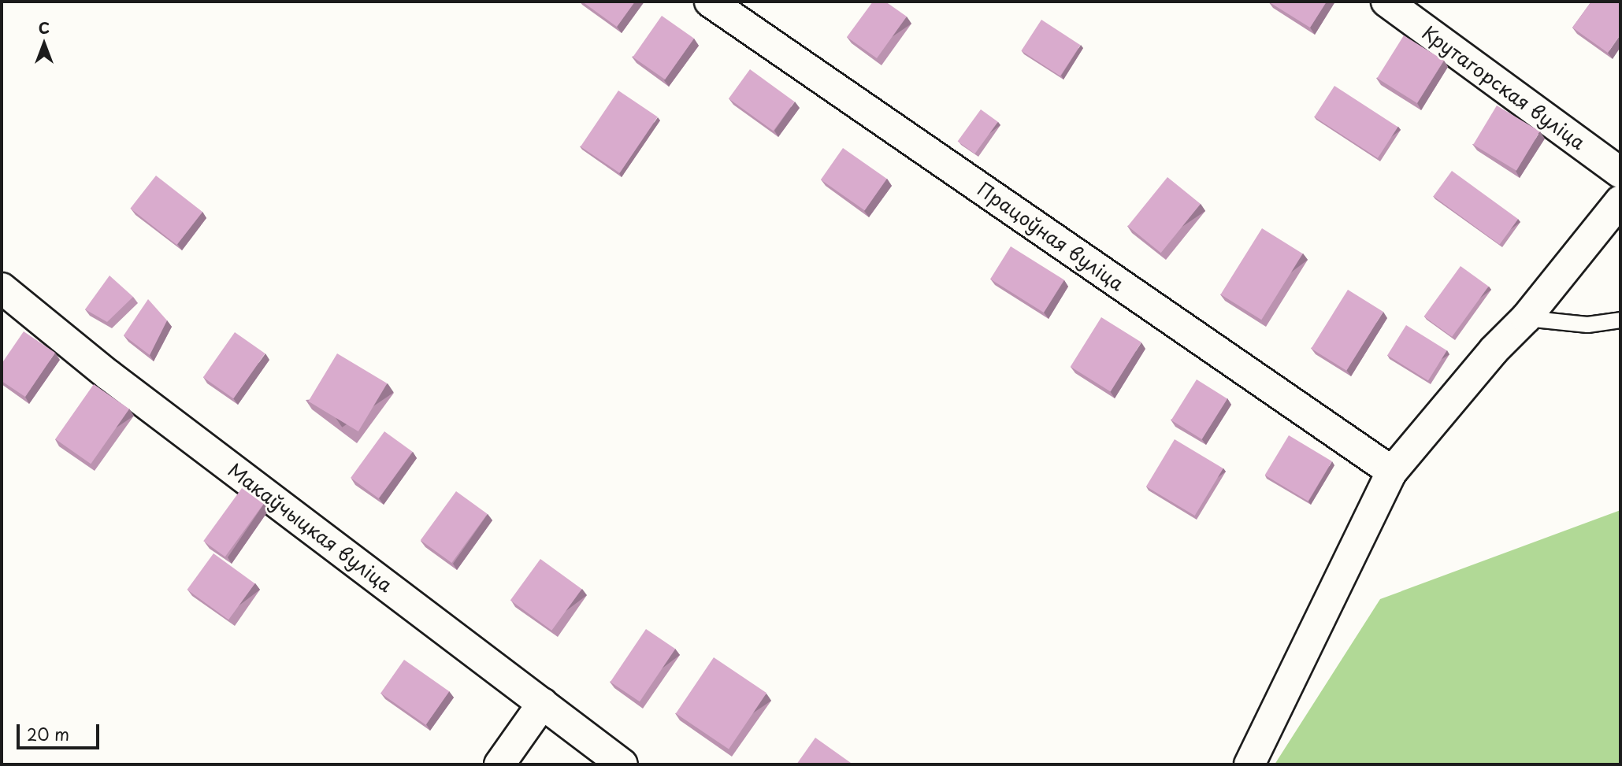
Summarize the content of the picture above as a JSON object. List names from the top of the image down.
{
  "streets": {
    "street": ["Крутагорская вуліца", "Працоўная вуліца", "Макаўчыцкая вуліца"]
  },
  "scale_bar": "20 m",
  "north": "top"
}
